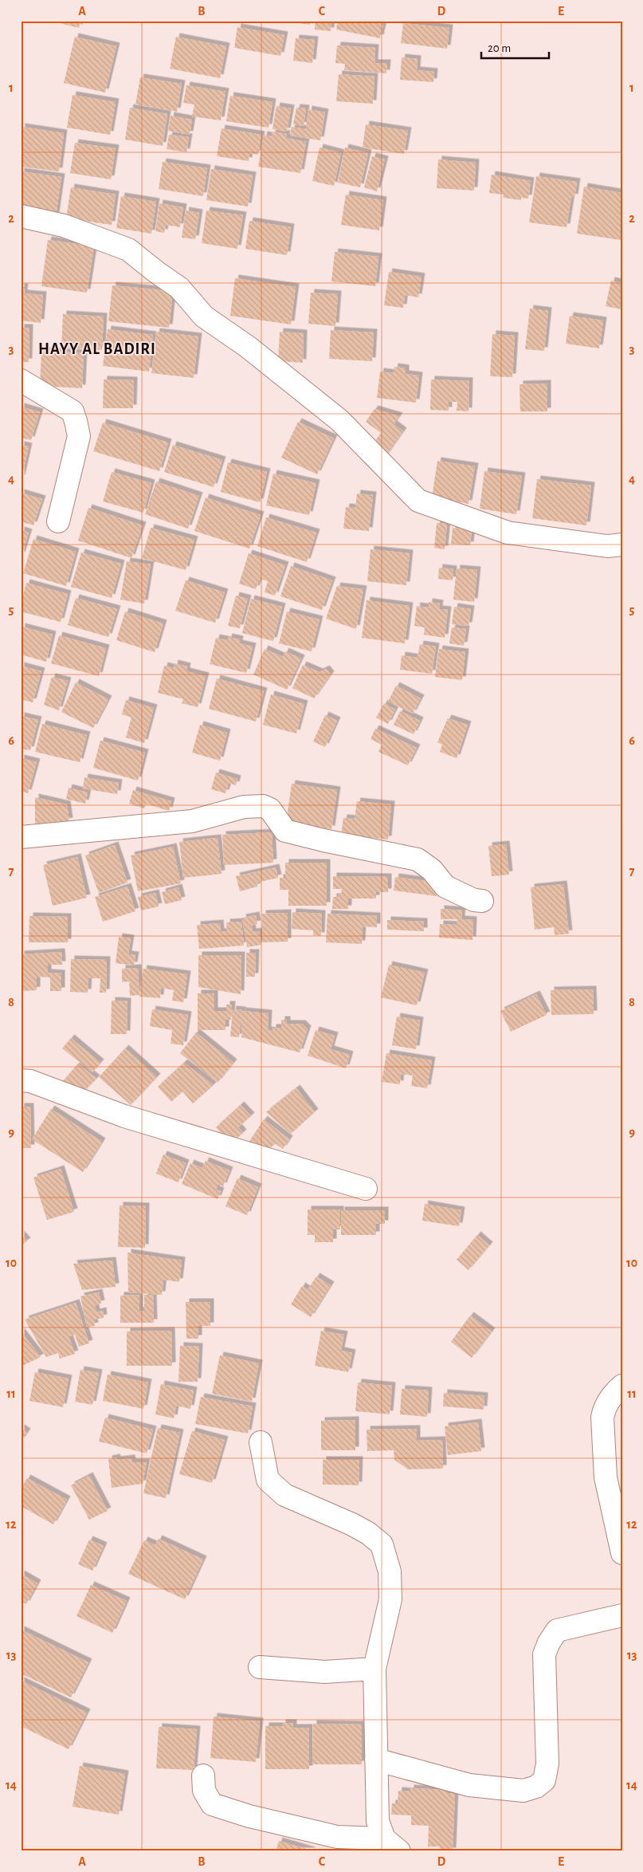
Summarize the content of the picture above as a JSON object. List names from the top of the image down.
{
  "districts": ["HAYY AL BADIRI"],
  "scale_bar": "20 m",
  "grid": {
    "columns": [
      "A",
      "B",
      "C",
      "D",
      "E"
    ],
    "rows": [
      "1",
      "2",
      "3",
      "4",
      "5",
      "6",
      "7",
      "8",
      "9",
      "10",
      "11",
      "12",
      "13",
      "14"
    ]
  }
}
